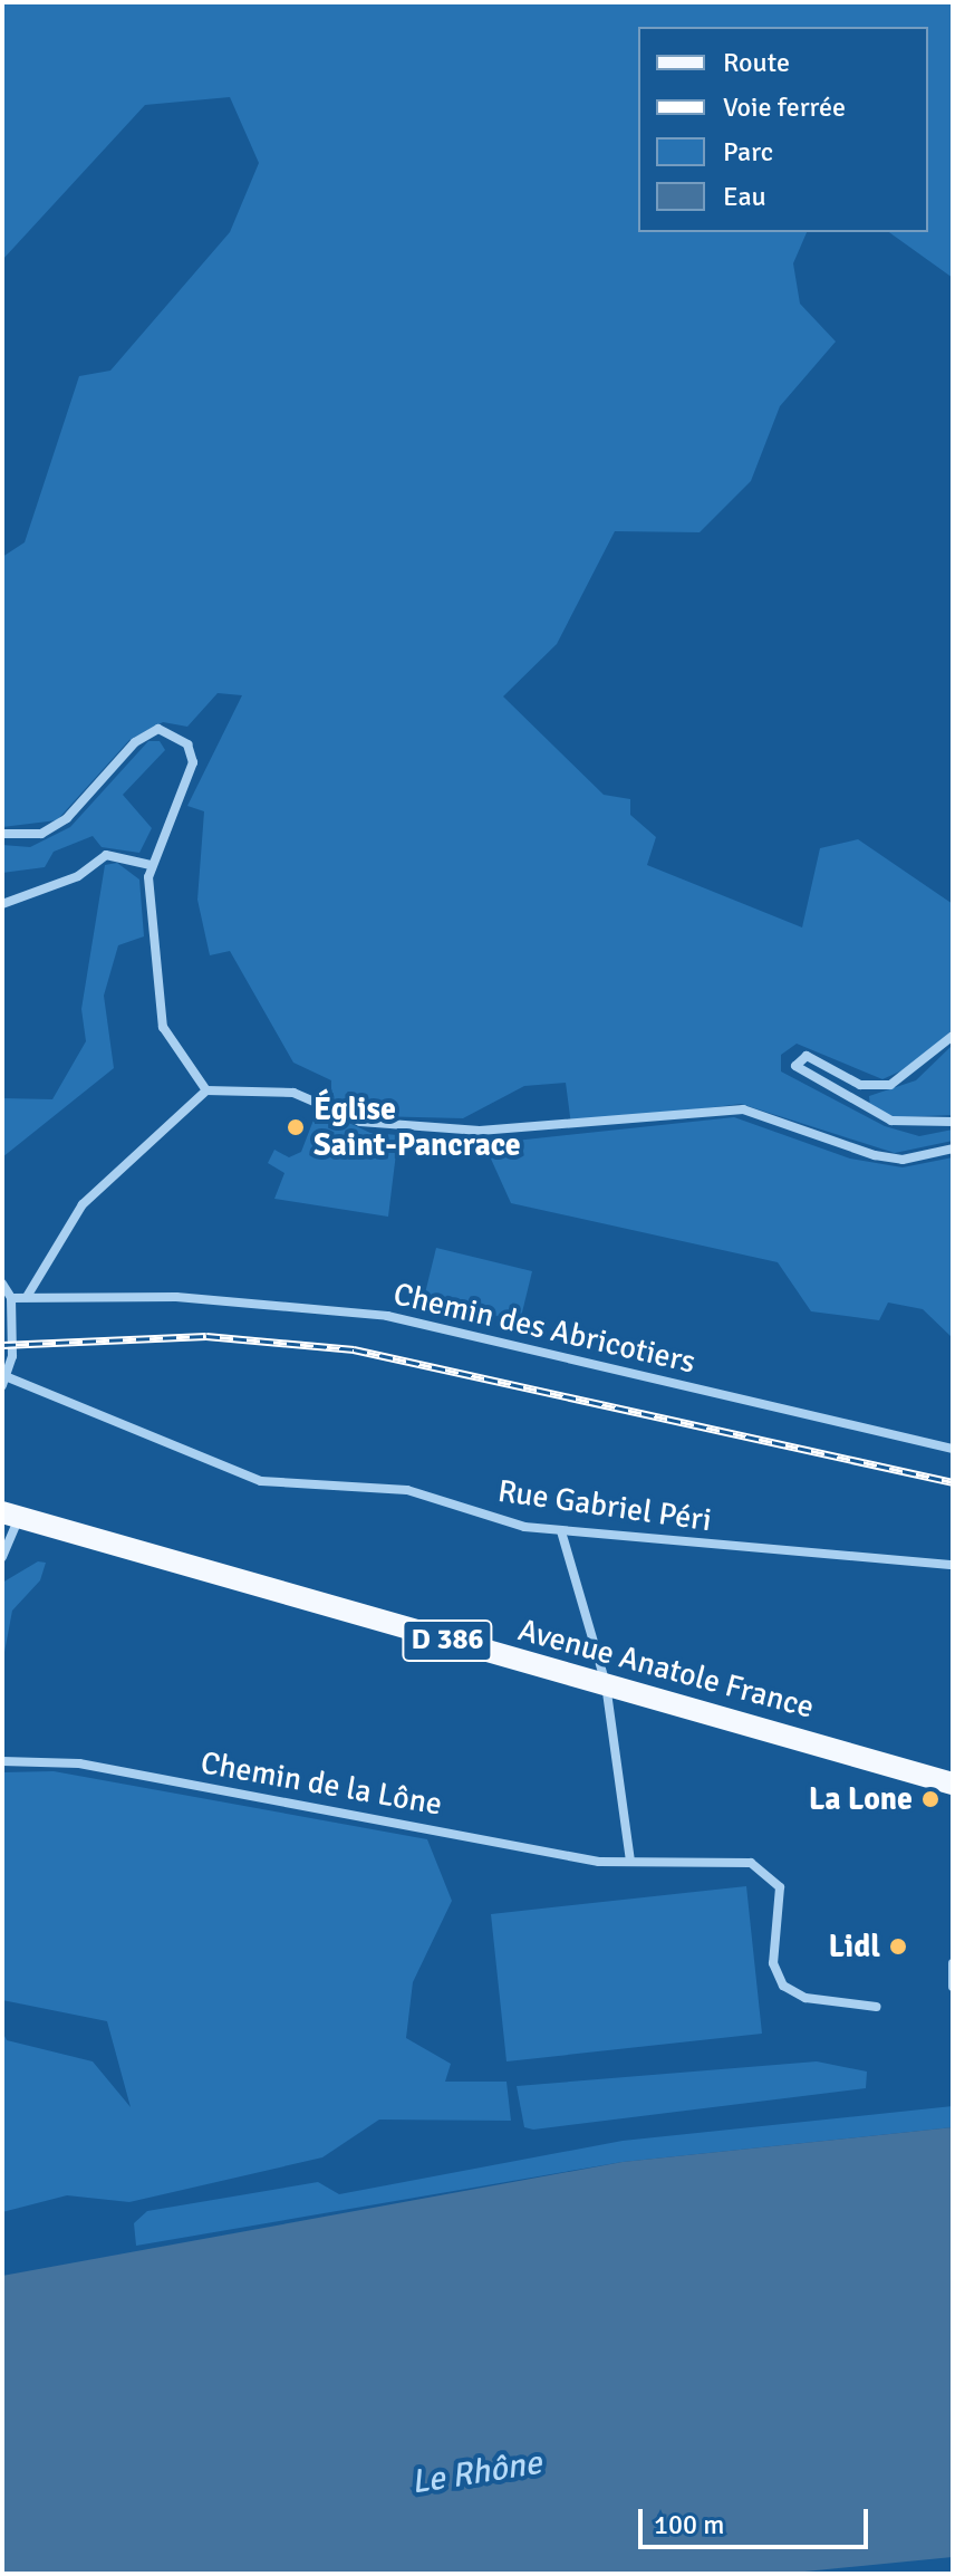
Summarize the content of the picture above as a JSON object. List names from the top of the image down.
{
  "streets": {
    "main road": ["D 386", "Avenue Anatole France"],
    "street": ["Chemin des Abricotiers", "Rue Gabriel Péri", "Chemin de la Lône"]
  },
  "water": ["Le Rhône"],
  "places": ["Église Saint-Pancrace", "La Lone", "Lidl"],
  "legend": [
    "Route",
    "Voie ferrée",
    "Parc",
    "Eau"
  ],
  "scale_bar": "100 m"
}
